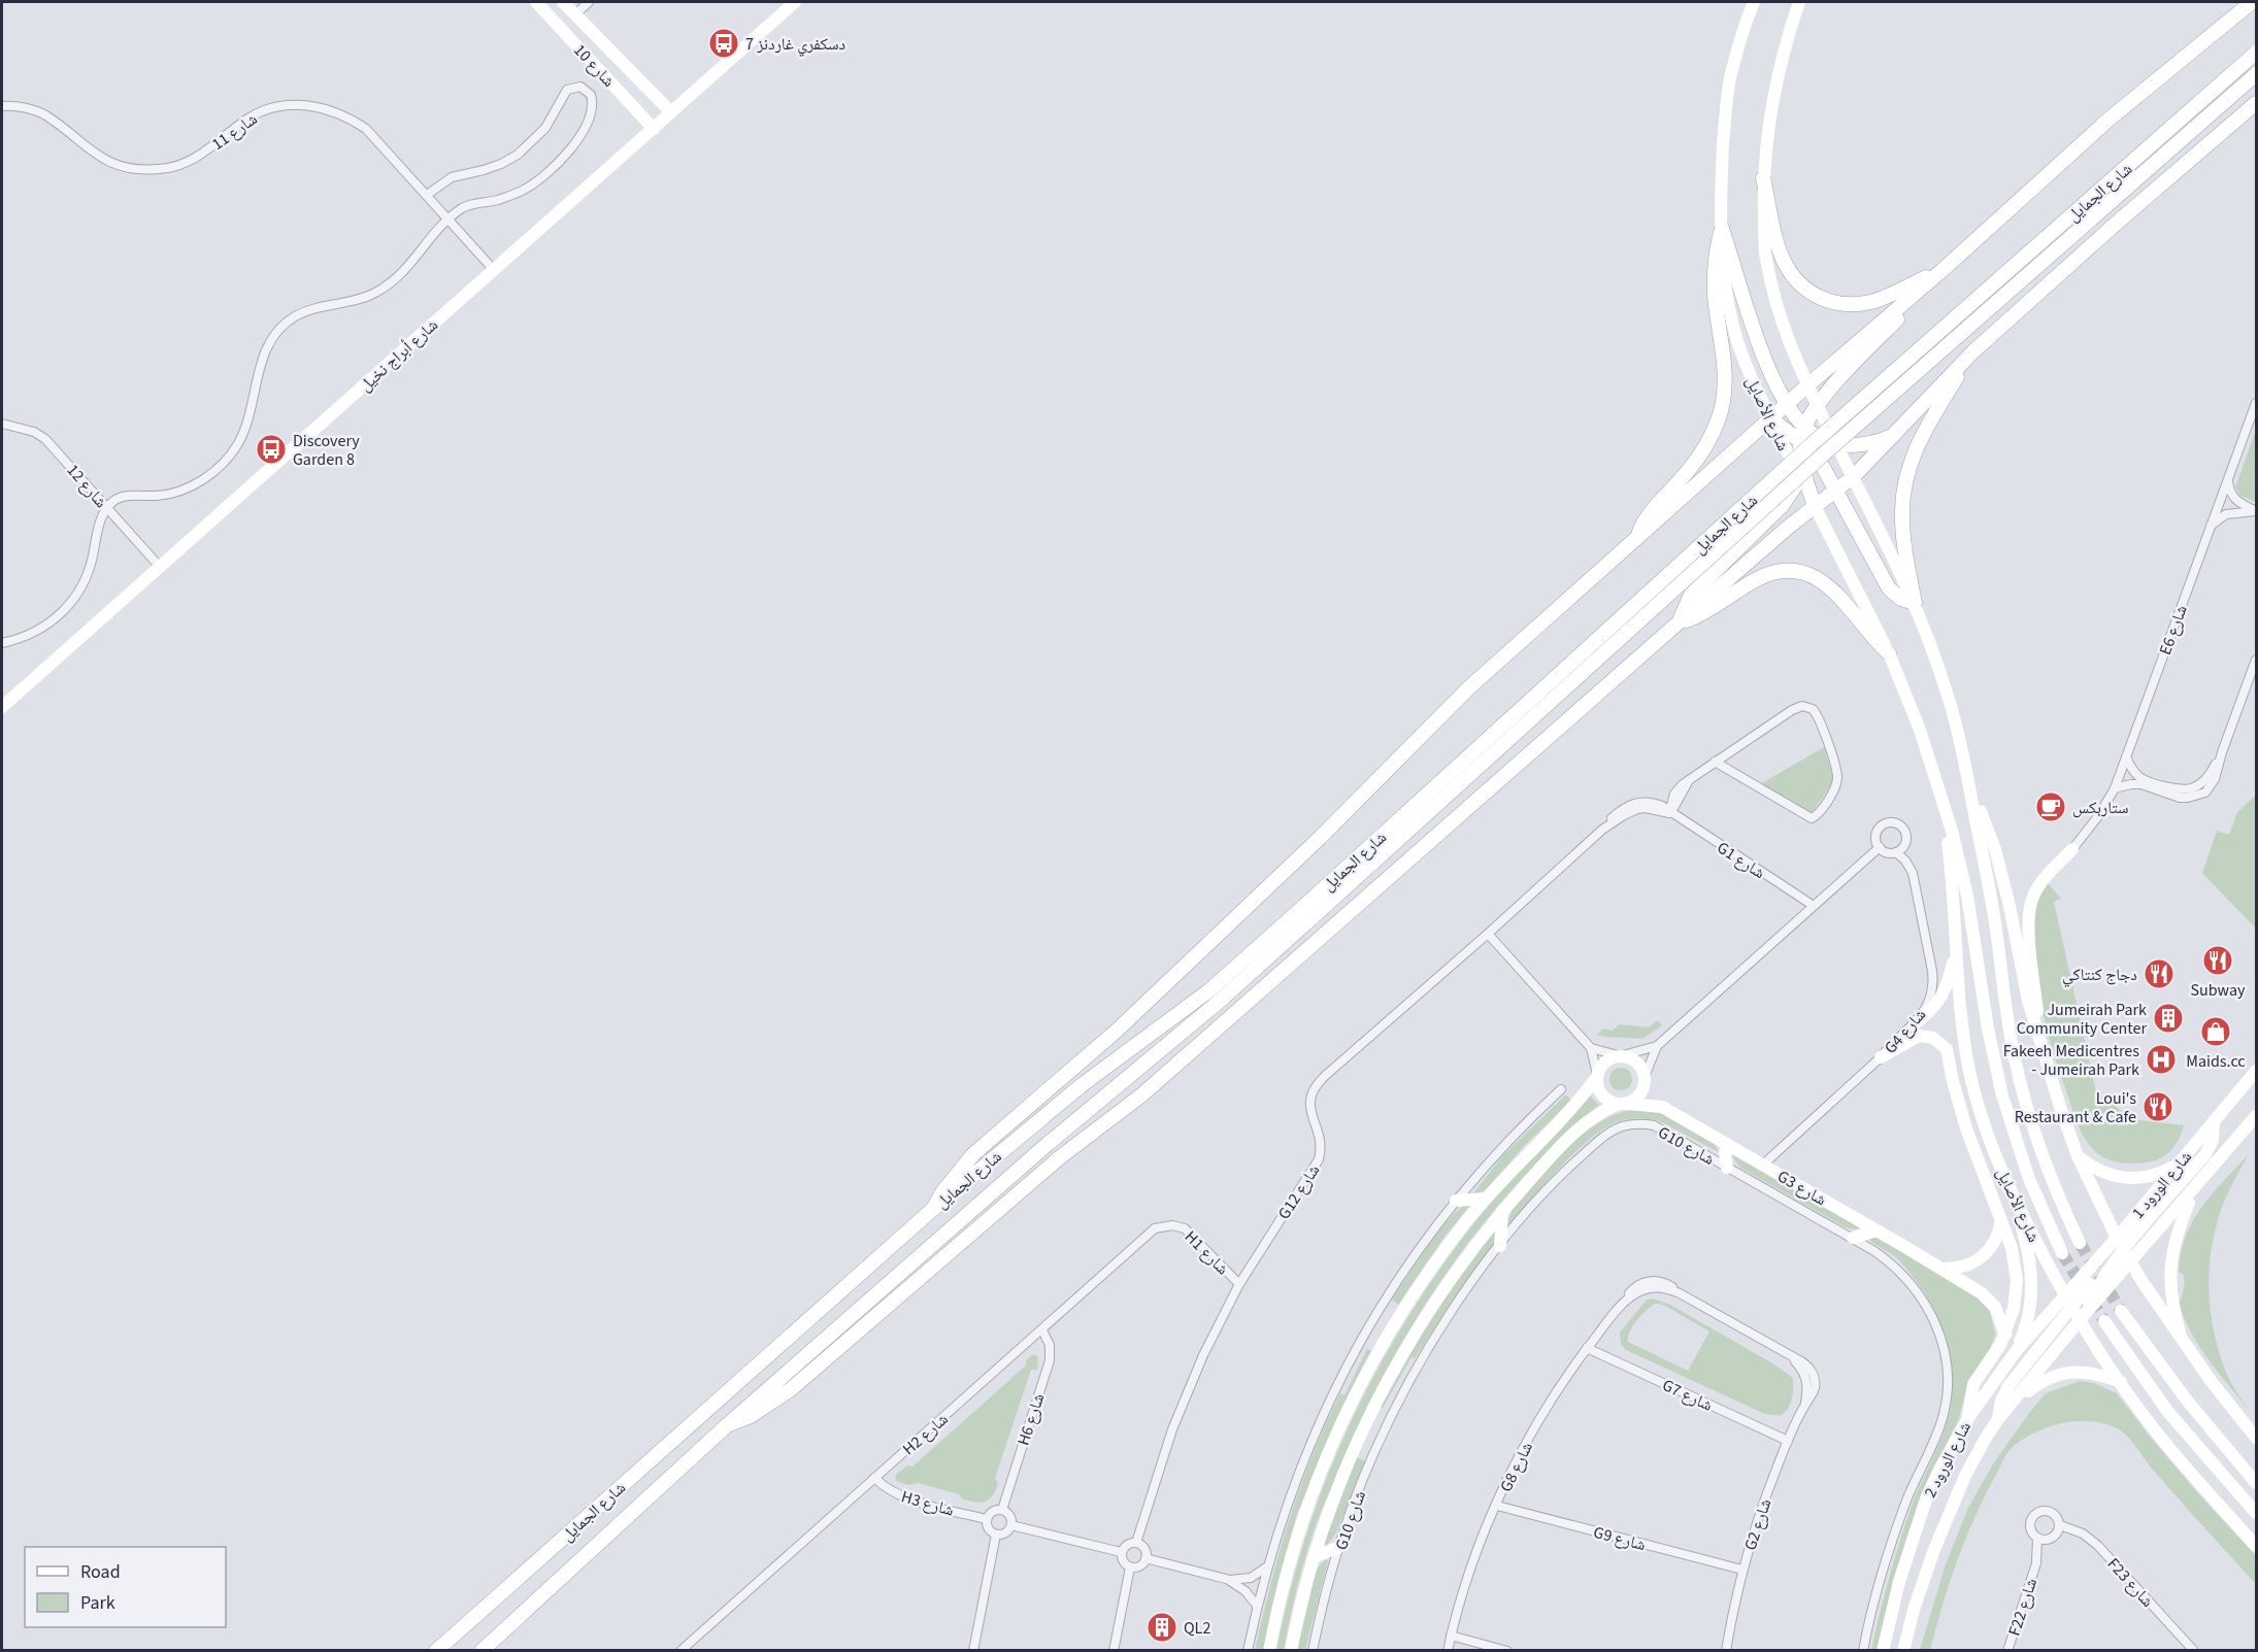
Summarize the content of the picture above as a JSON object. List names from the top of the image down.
{
  "streets": {
    "main road": [
      "شارع 10",
      "شارع الجمايل",
      "شارع أبراج نخيل",
      "شارع الأصايل",
      "G10 شارع",
      "شارع الورود 1",
      "G3 شارع",
      "شارع الورود 2"
    ],
    "street": [
      "شارع 11",
      "شارع 12",
      "E6 شارع",
      "G1 شارع",
      "G4 شارع",
      "G12 شارع",
      "H1 شارع",
      "G7 شارع",
      "H6 شارع",
      "H2 شارع",
      "G8 شارع",
      "H3 شارع",
      "G2 شارع",
      "G9 شارع",
      "F23 شارع",
      "F22 شارع"
    ]
  },
  "crossings": [
    ["شارع 10", "شارع أبراج نخيل"],
    ["شارع 11", "شارع أبراج نخيل"],
    ["شارع أبراج نخيل", "شارع 12"],
    ["شارع الأصايل", "شارع الورود 1"],
    ["شارع الأصايل", "شارع الورود 2"],
    ["G1 شارع", "G12 شارع"],
    ["G4 شارع", "G3 شارع"],
    ["G10 شارع", "G3 شارع"],
    ["شارع الورود 1", "شارع الورود 2"],
    ["G12 شارع", "H1 شارع"],
    ["H1 شارع", "H2 شارع"],
    ["G7 شارع", "G8 شارع"],
    ["G7 شارع", "G2 شارع"],
    ["H6 شارع", "H2 شارع"],
    ["H6 شارع", "H3 شارع"],
    ["H2 شارع", "H3 شارع"],
    ["G8 شارع", "G2 شارع"],
    ["G8 شارع", "G9 شارع"],
    ["G2 شارع", "G9 شارع"],
    ["F23 شارع", "F22 شارع"]
  ],
  "places": {
    "bus stop": ["دسكفري غاردنز 7", "Discovery Garden 8"],
    "cafe": ["ستاربكس"],
    "restaurant": ["Subway", "دجاج كنتاكي", "Loui's Restaurant & Cafe"],
    "building": ["Jumeirah Park Community Center", "QL2"],
    "shop": ["Maids.cc"],
    "hospital": ["Fakeeh Medicentres - Jumeirah Park"]
  },
  "legend": ["Road", "Park"]
}
